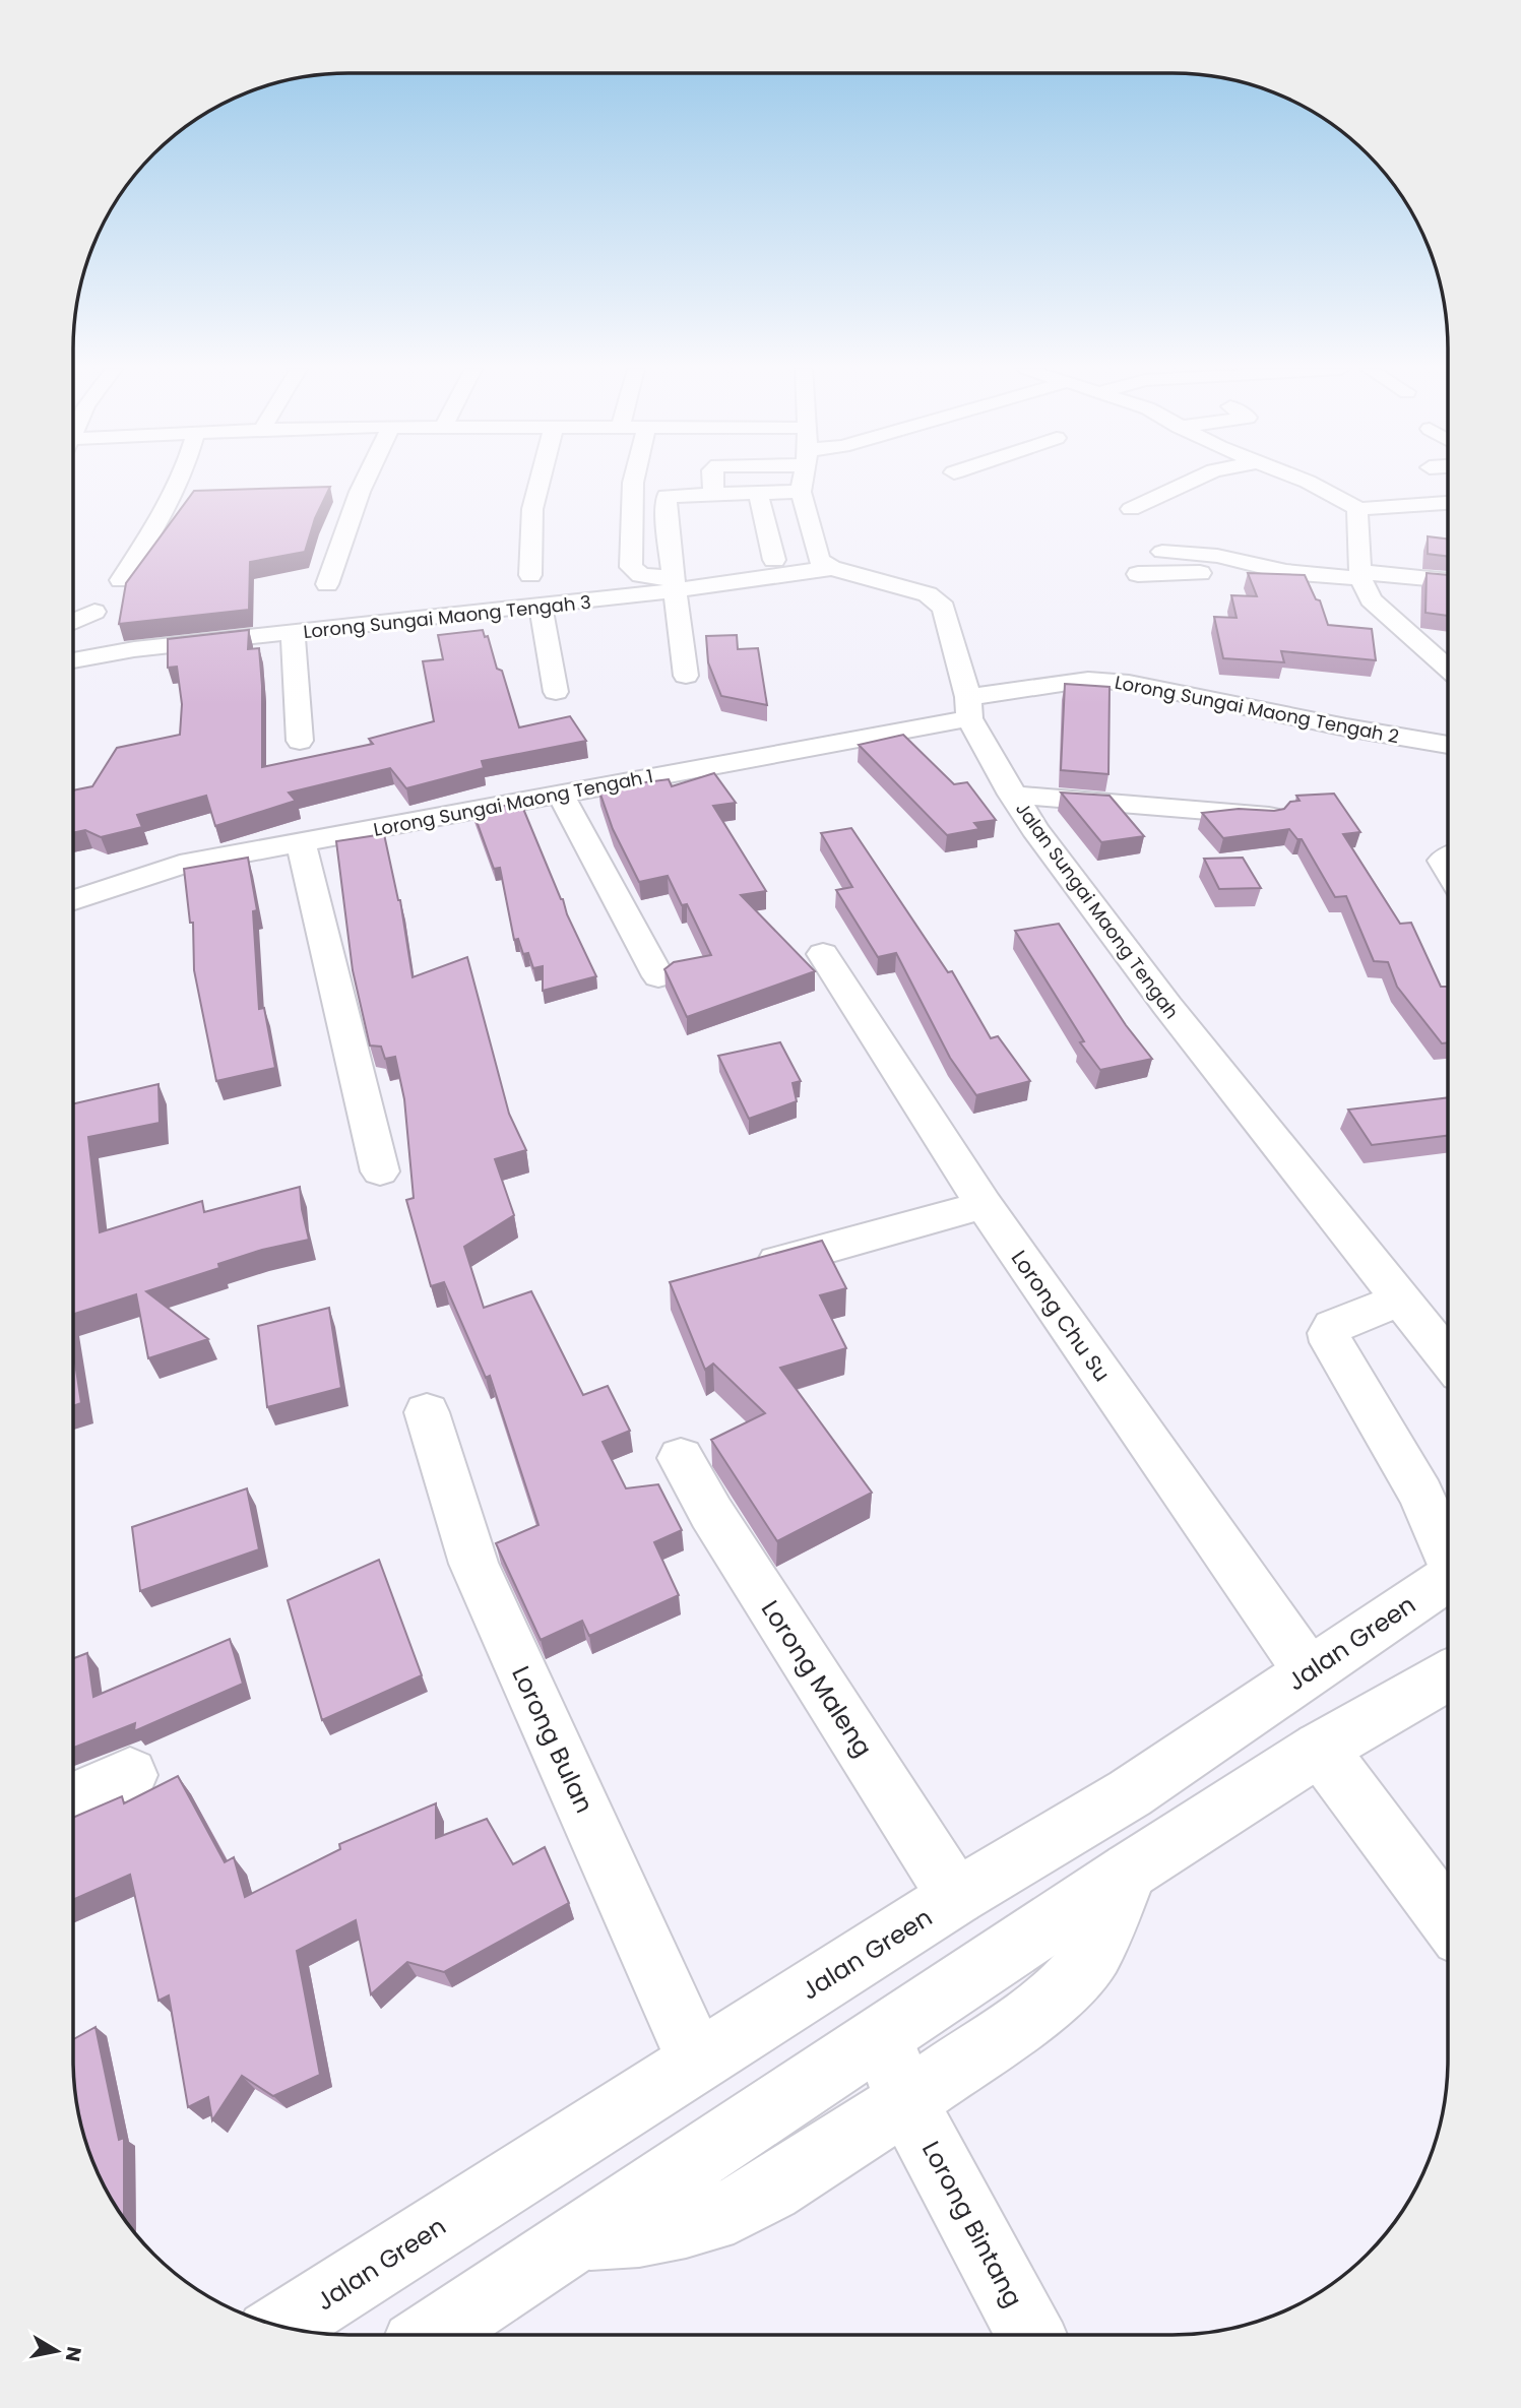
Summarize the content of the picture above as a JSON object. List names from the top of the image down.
{
  "streets": {
    "street": [
      "Lorong Sungai Maong Tengah 3",
      "Lorong Sungai Maong Tengah 2",
      "Lorong Sungai Maong Tengah 1",
      "Jalan Sungai Maong Tengah",
      "Lorong Chu Su",
      "Jalan Green",
      "Lorong Maleng",
      "Lorong Bulan",
      "Lorong Bintang"
    ]
  },
  "crossings": [
    ["Lorong Sungai Maong Tengah 3", "Jalan Sungai Maong Tengah"],
    ["Lorong Sungai Maong Tengah 2", "Lorong Sungai Maong Tengah 1"],
    ["Lorong Sungai Maong Tengah 2", "Jalan Sungai Maong Tengah"],
    ["Lorong Sungai Maong Tengah 1", "Jalan Sungai Maong Tengah"],
    ["Lorong Chu Su", "Jalan Green"],
    ["Jalan Green", "Lorong Maleng"],
    ["Jalan Green", "Lorong Bulan"]
  ],
  "north": "right"
}
